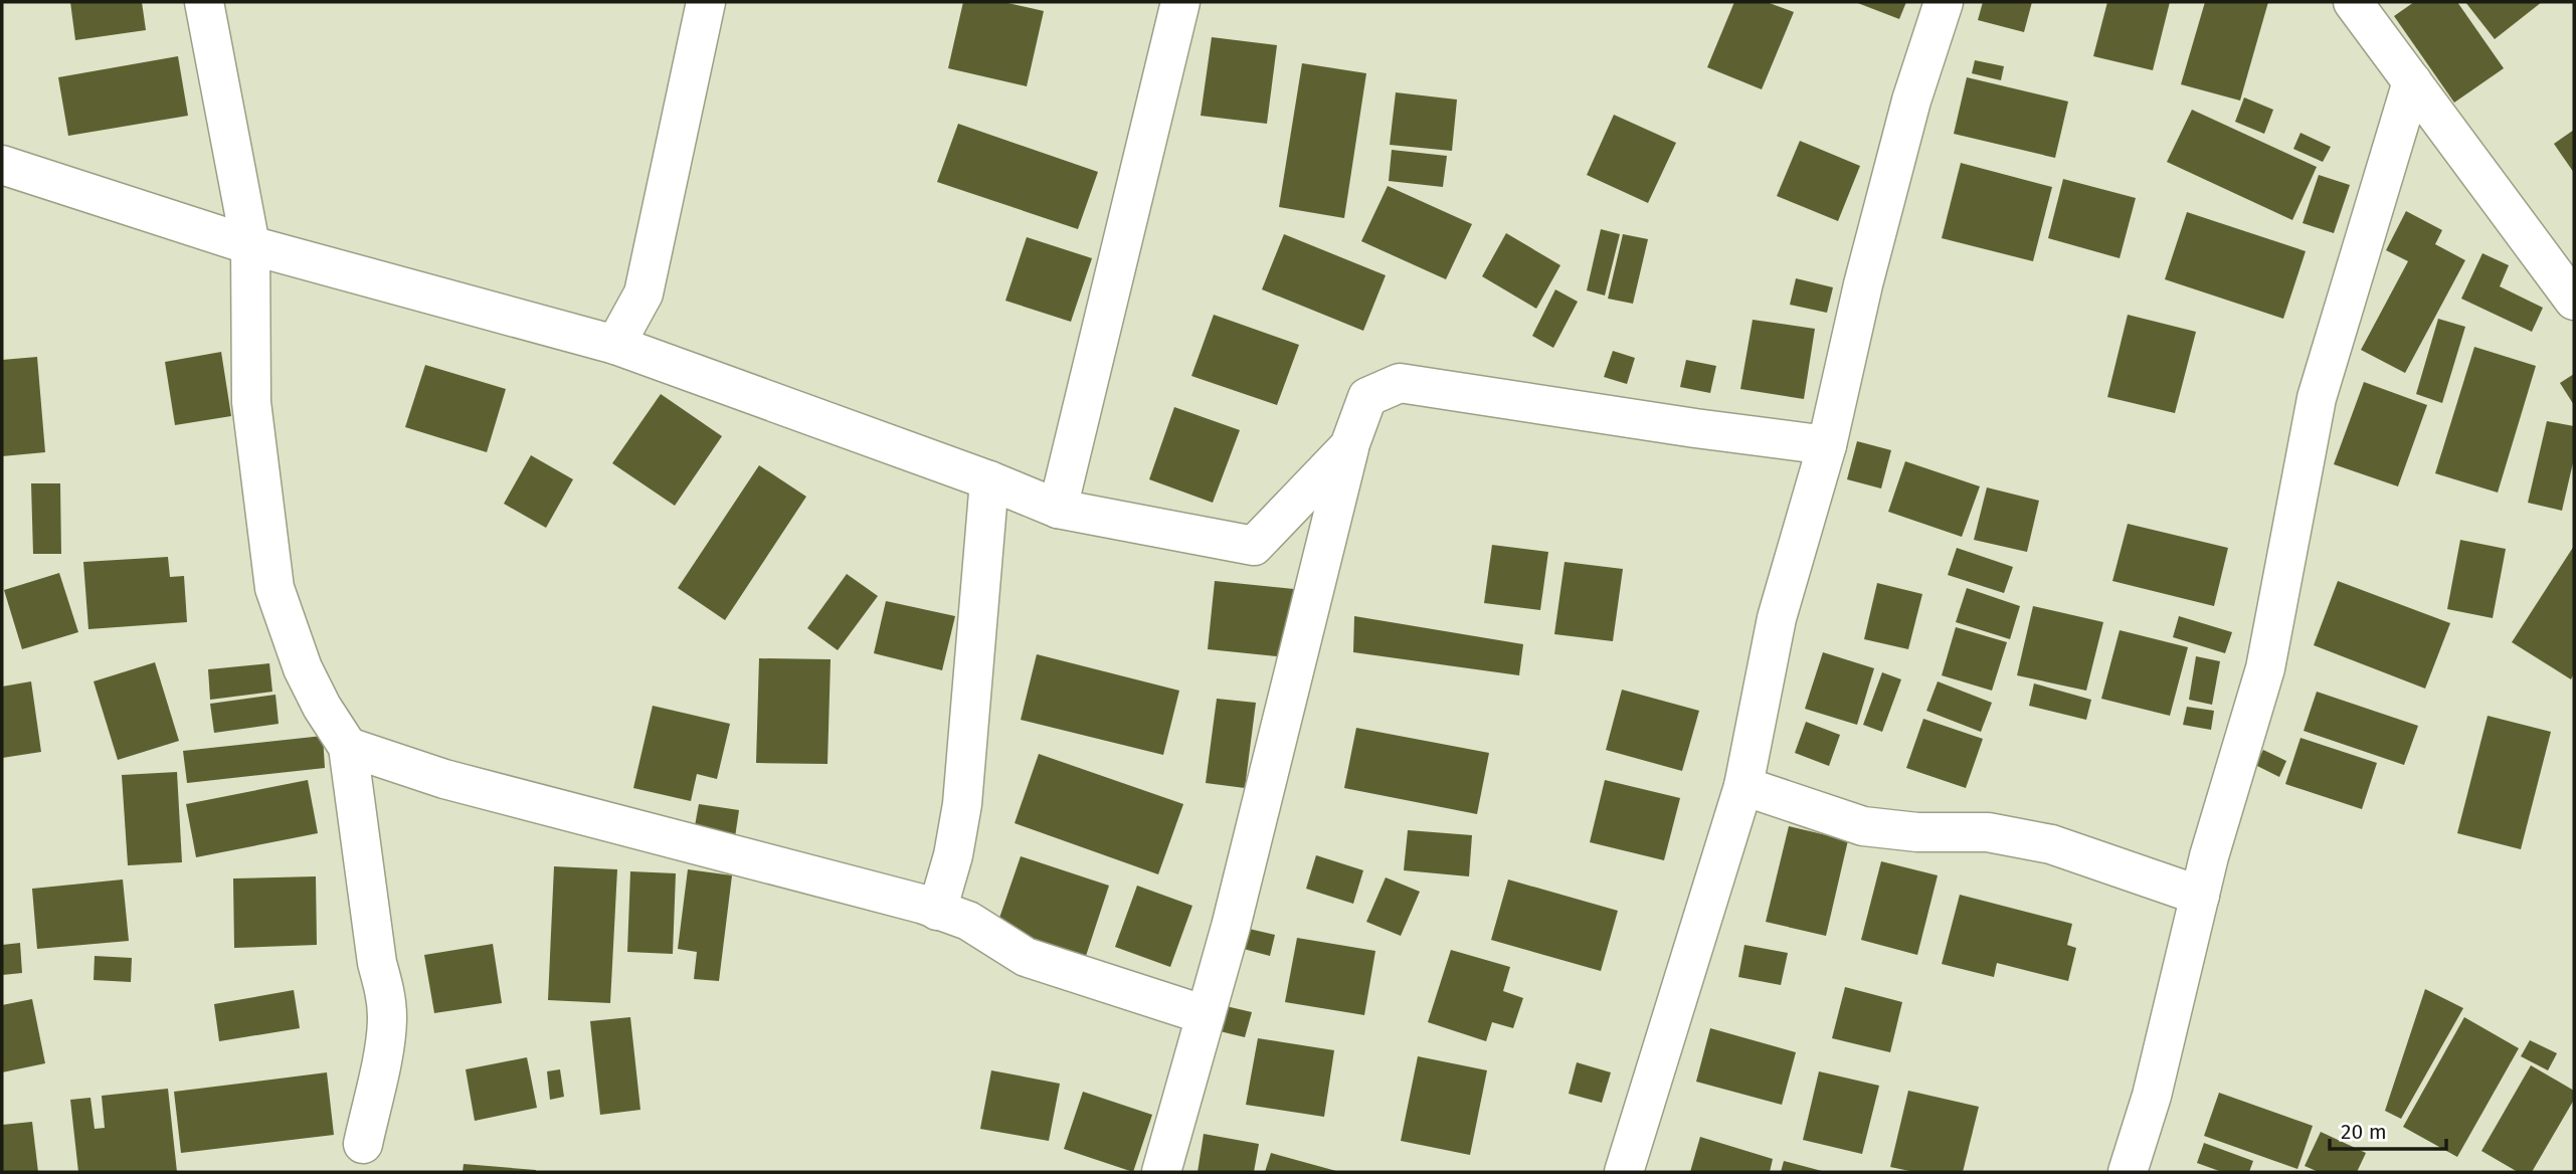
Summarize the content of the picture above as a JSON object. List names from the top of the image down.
{
  "scale_bar": "20 m"
}
